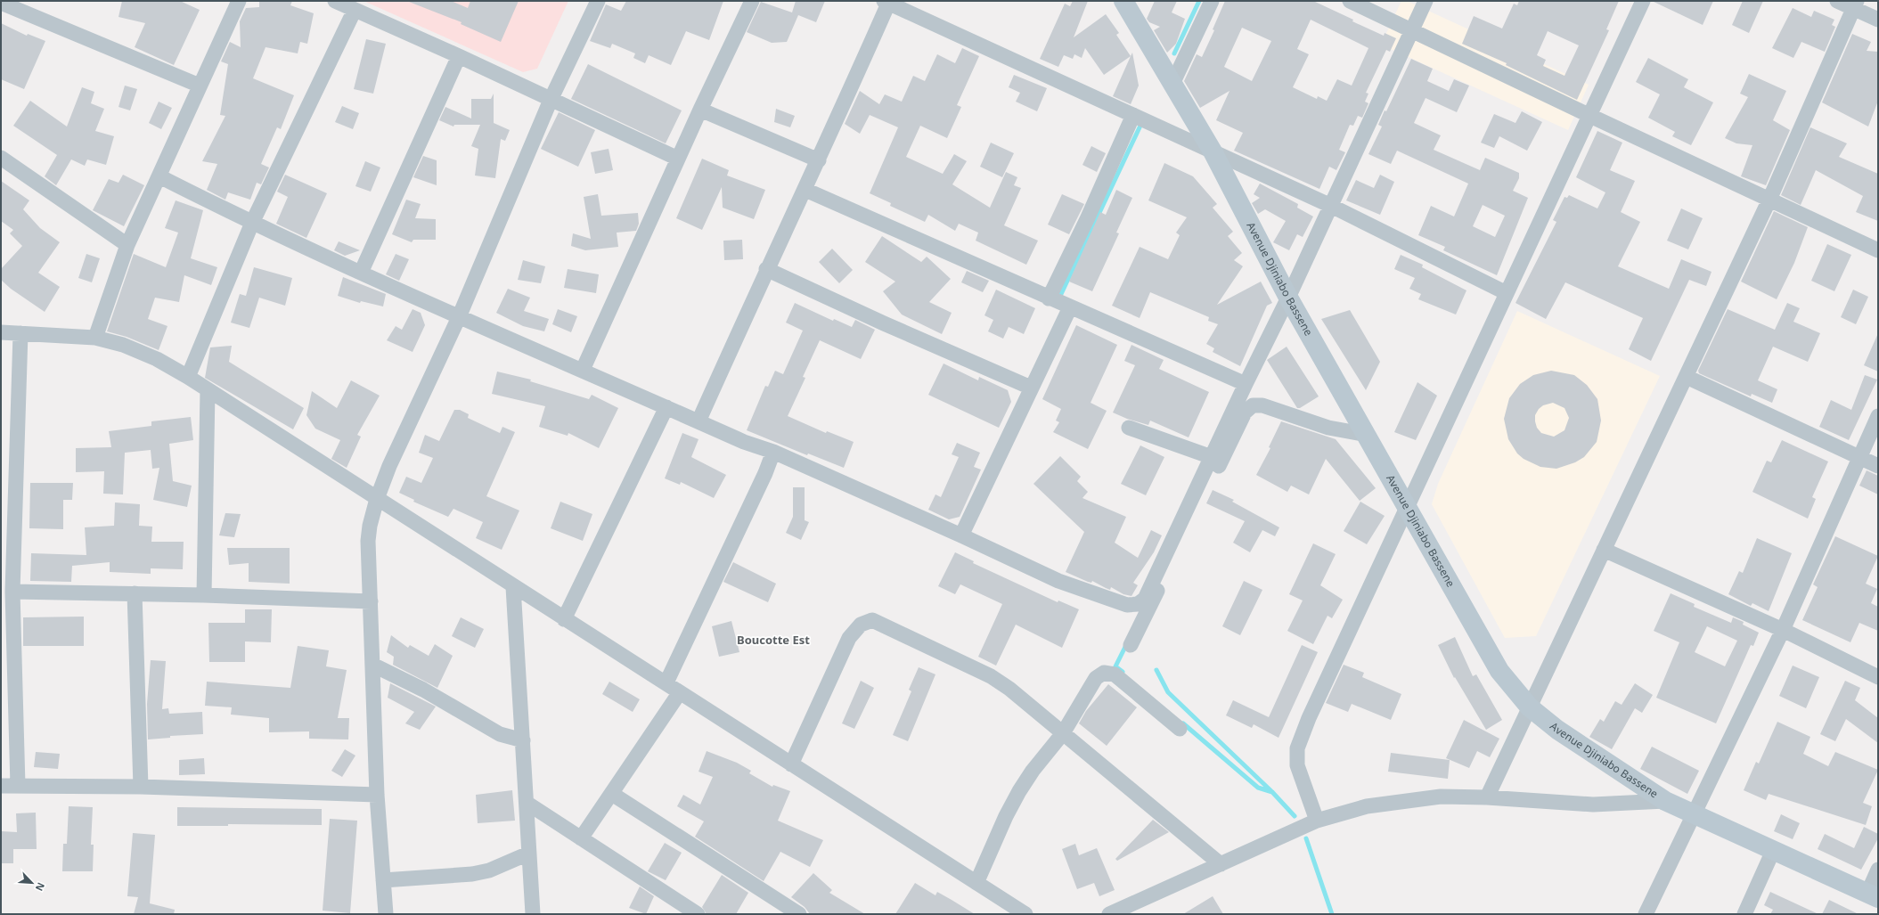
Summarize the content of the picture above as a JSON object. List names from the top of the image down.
{
  "streets": {
    "main road": ["Avenue Djiniabo Bassene"]
  },
  "districts": ["Boucotte Est"],
  "north": "bottom right"
}
